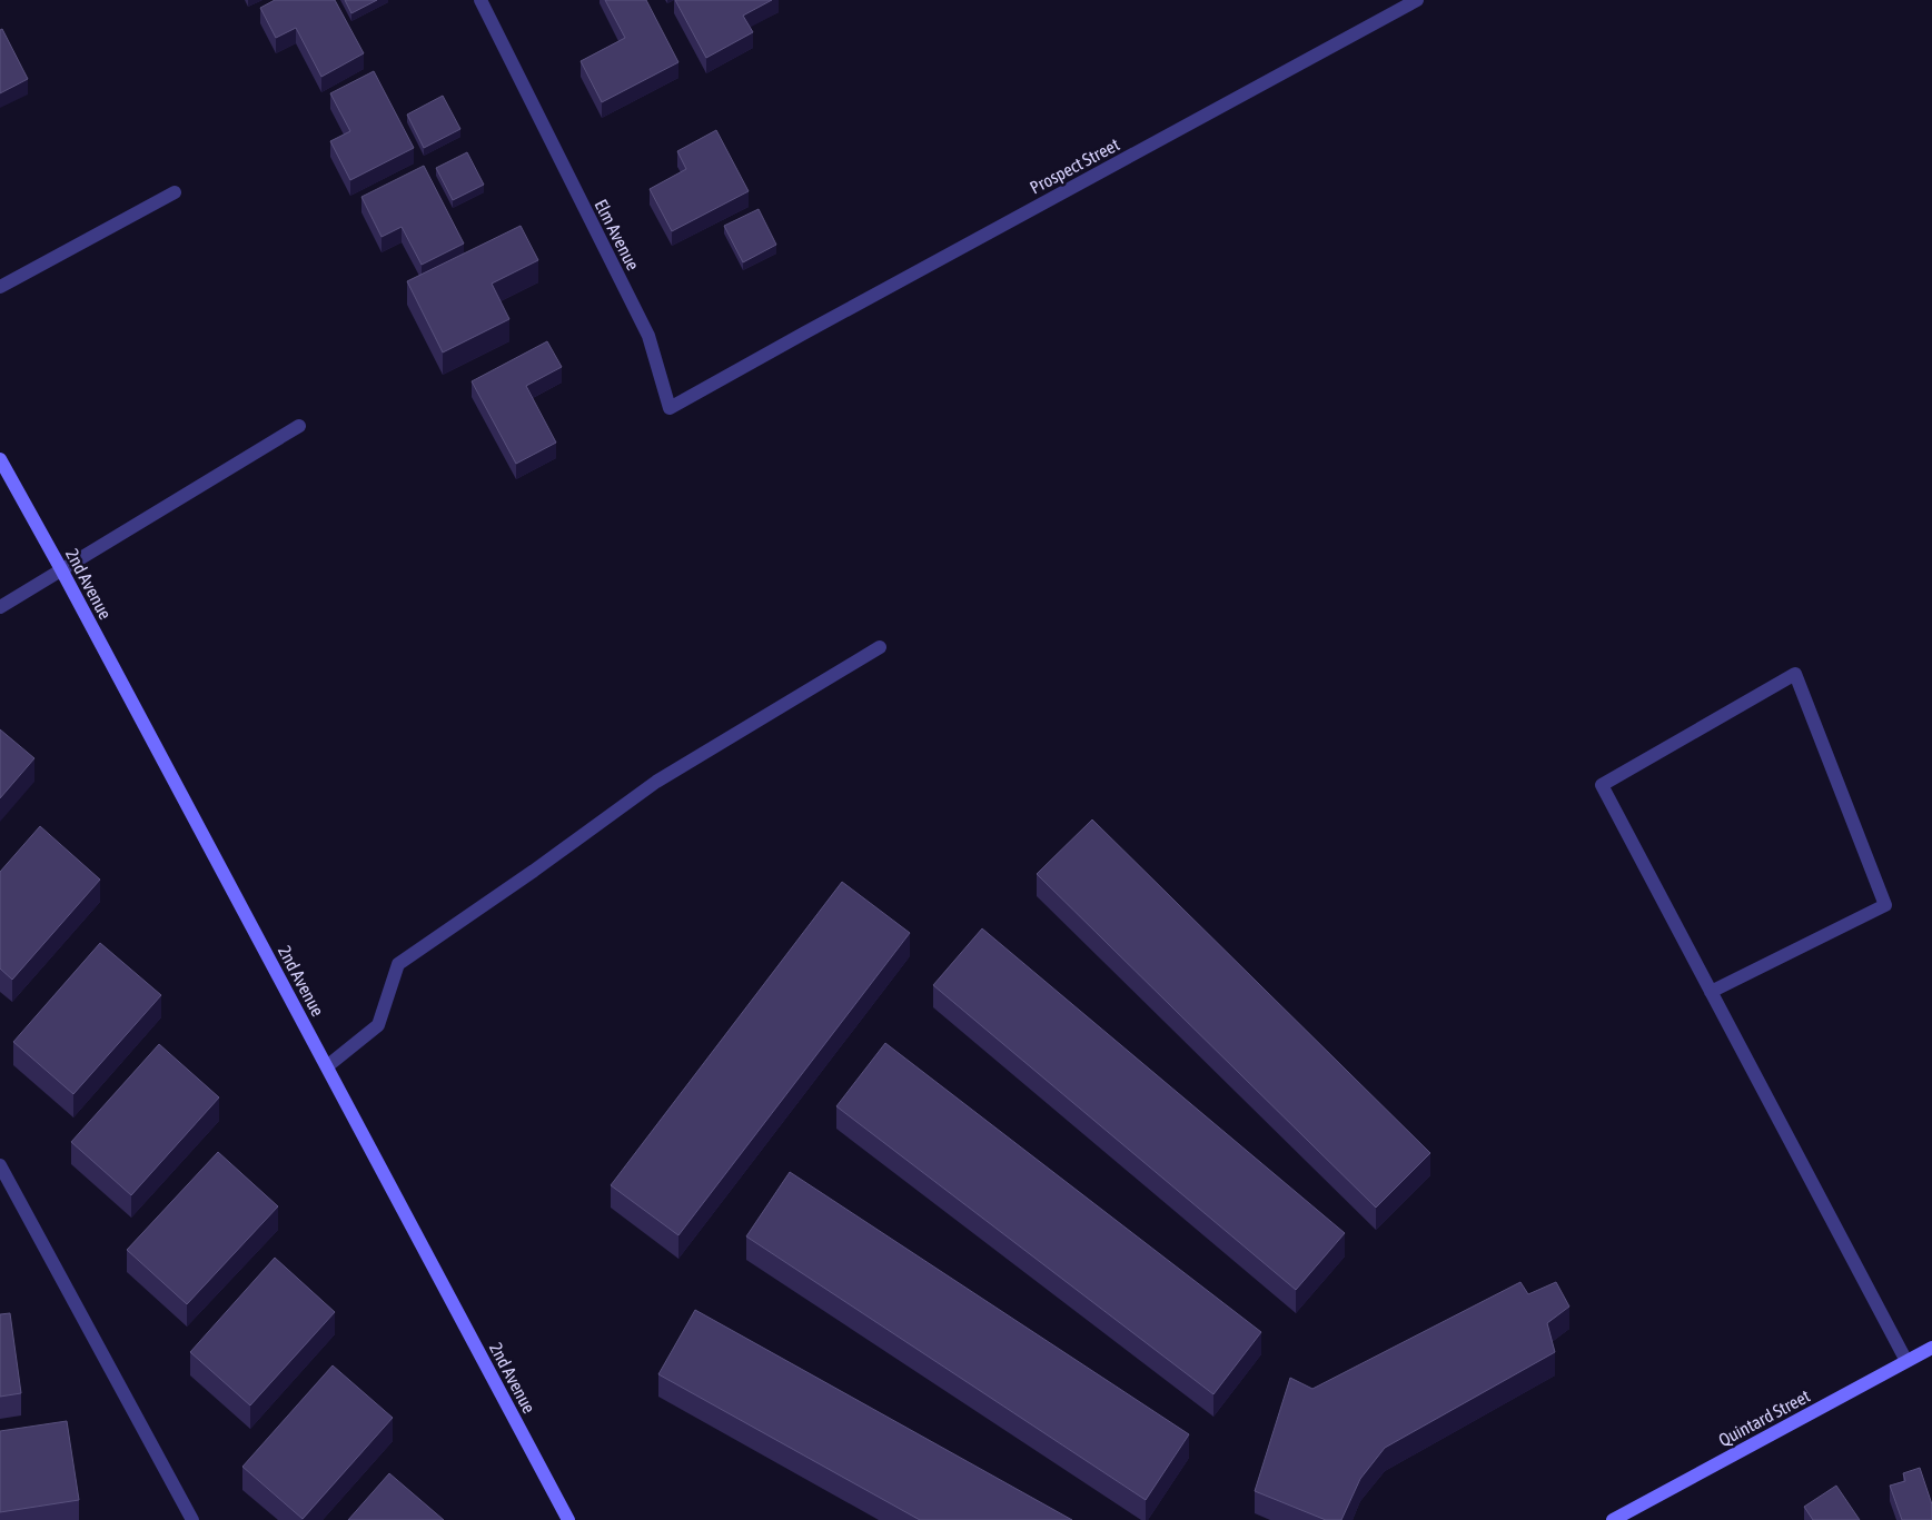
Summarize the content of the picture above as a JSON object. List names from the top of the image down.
{
  "streets": {
    "street": [
      "Prospect Street",
      "Elm Avenue",
      "2nd Avenue",
      "Quintard Street"
    ]
  },
  "crossings": [
    ["Prospect Street", "Elm Avenue"]
  ]
}
